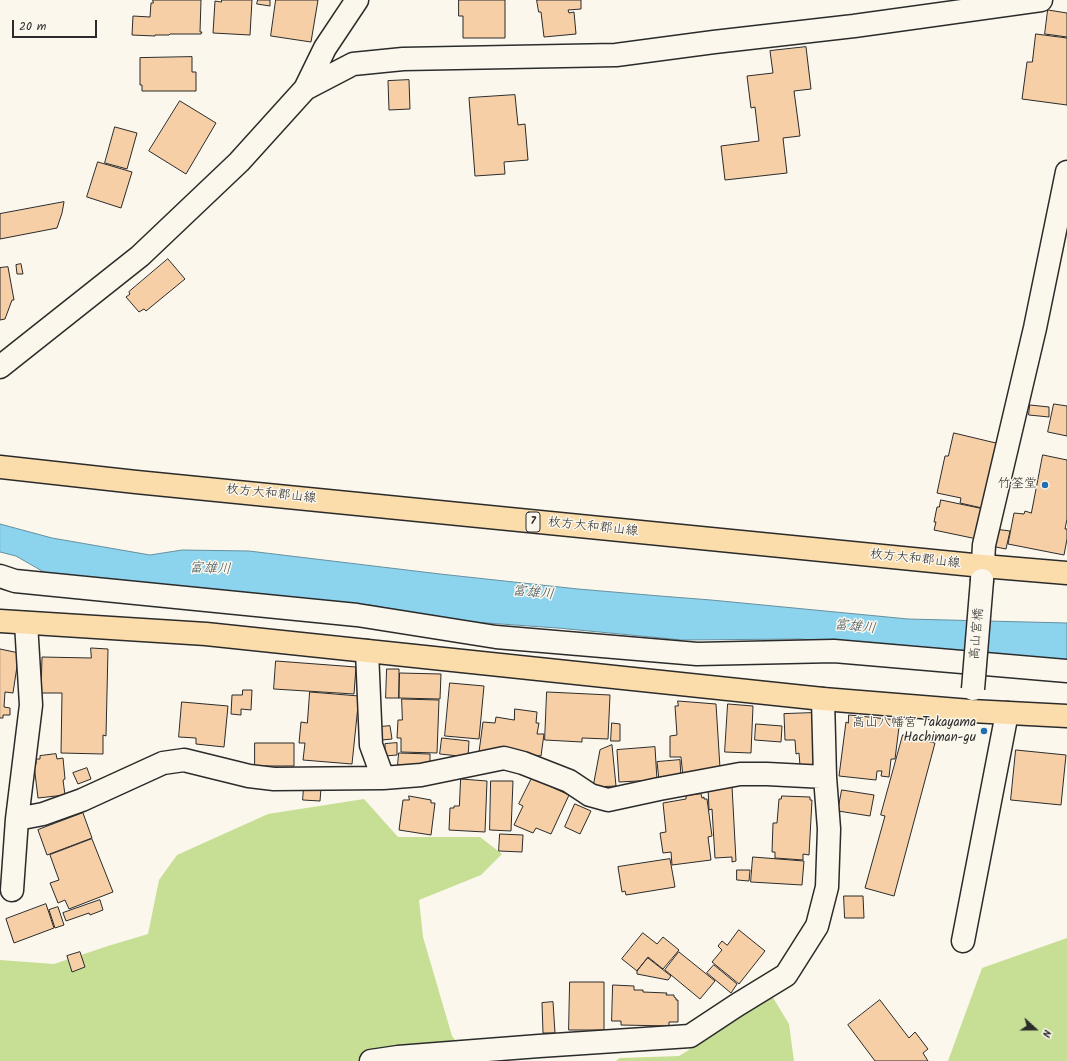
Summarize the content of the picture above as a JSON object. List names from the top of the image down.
{
  "streets": {
    "main road": ["枚方大和郡山線", "7"],
    "street": ["高山宮橋"]
  },
  "crossings": [
    ["枚方大和郡山線", "高山宮橋"]
  ],
  "water": ["富雄川"],
  "places": ["竹筌堂", "高山八幡宮 Takayama Hachiman-gu"],
  "scale_bar": "20 m",
  "north": "right"
}
